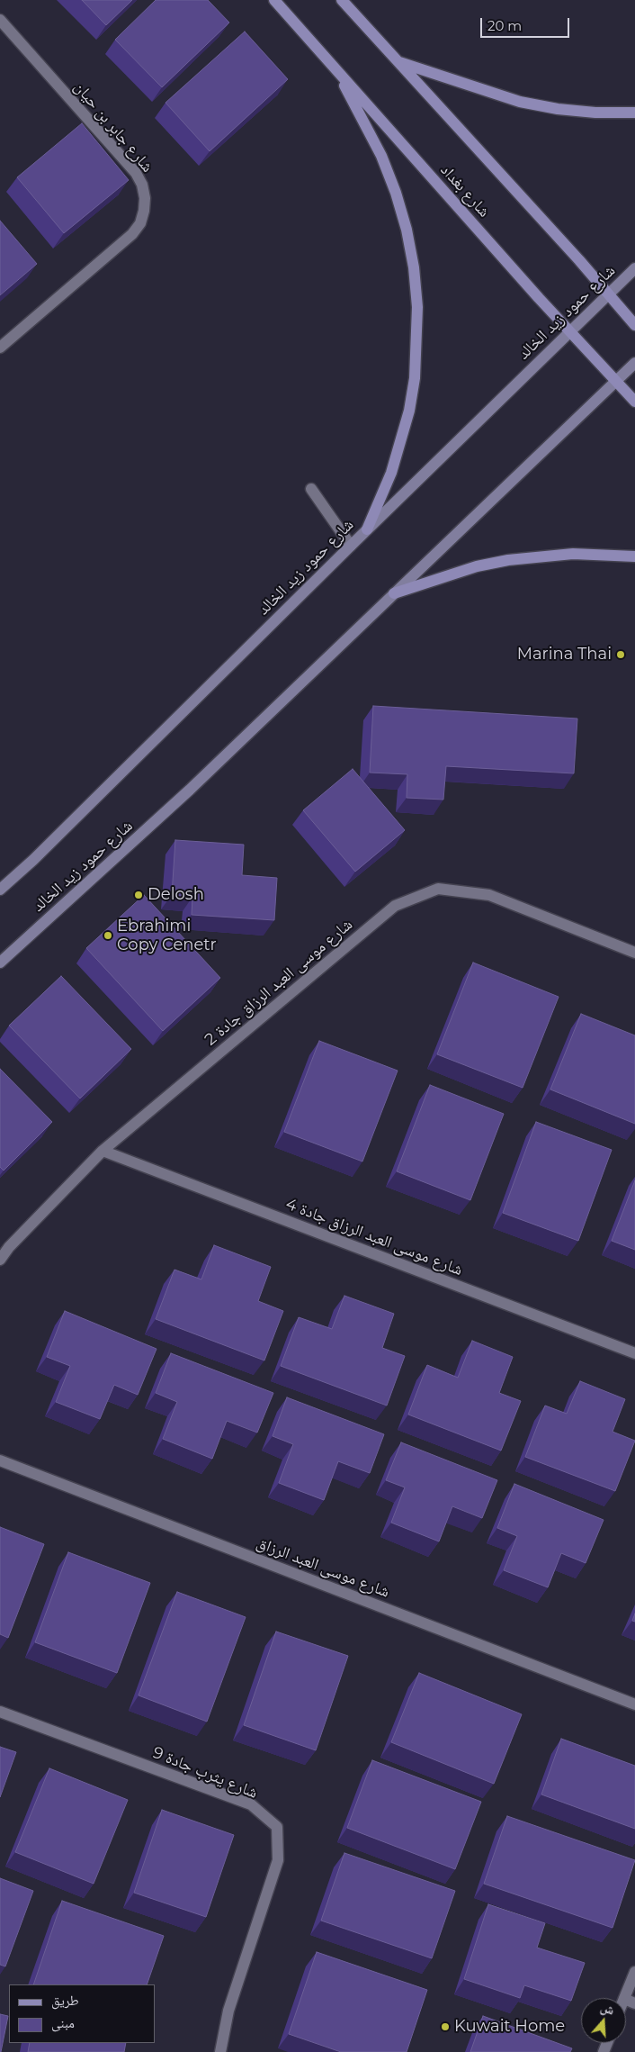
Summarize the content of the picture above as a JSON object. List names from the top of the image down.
{
  "streets": {
    "main road": ["شارع بغداد", "شارع حمود زيد الخالد"],
    "street": [
      "شارع جابر بن حيان",
      "شارع موسى العبد الرزاق جادة 2",
      "شارع موسى العبد الرزاق جادة 4",
      "شارع موسى العبد الرزاق",
      "شارع يثرب جادة 9"
    ]
  },
  "crossings": [
    ["شارع بغداد", "شارع حمود زيد الخالد"],
    ["شارع موسى العبد الرزاق جادة 2", "شارع موسى العبد الرزاق جادة 4"]
  ],
  "places": [
    "Marina Thai",
    "Delosh",
    "Ebrahimi Copy Cenetr",
    "Kuwait Home"
  ],
  "legend": ["طريق", "مبنى"],
  "scale_bar": "20 m",
  "north": "top"
}
